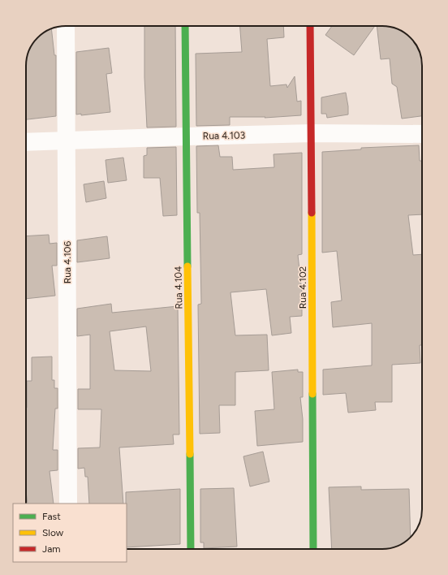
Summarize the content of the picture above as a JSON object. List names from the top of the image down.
{
  "streets": {
    "street": [
      "Rua 4.103",
      "Rua 4.106",
      "Rua 4.104",
      "Rua 4.102"
    ]
  },
  "crossings": [
    ["Rua 4.103", "Rua 4.106"],
    ["Rua 4.103", "Rua 4.104"],
    ["Rua 4.103", "Rua 4.102"]
  ],
  "legend": ["Fast", "Slow", "Jam"]
}
